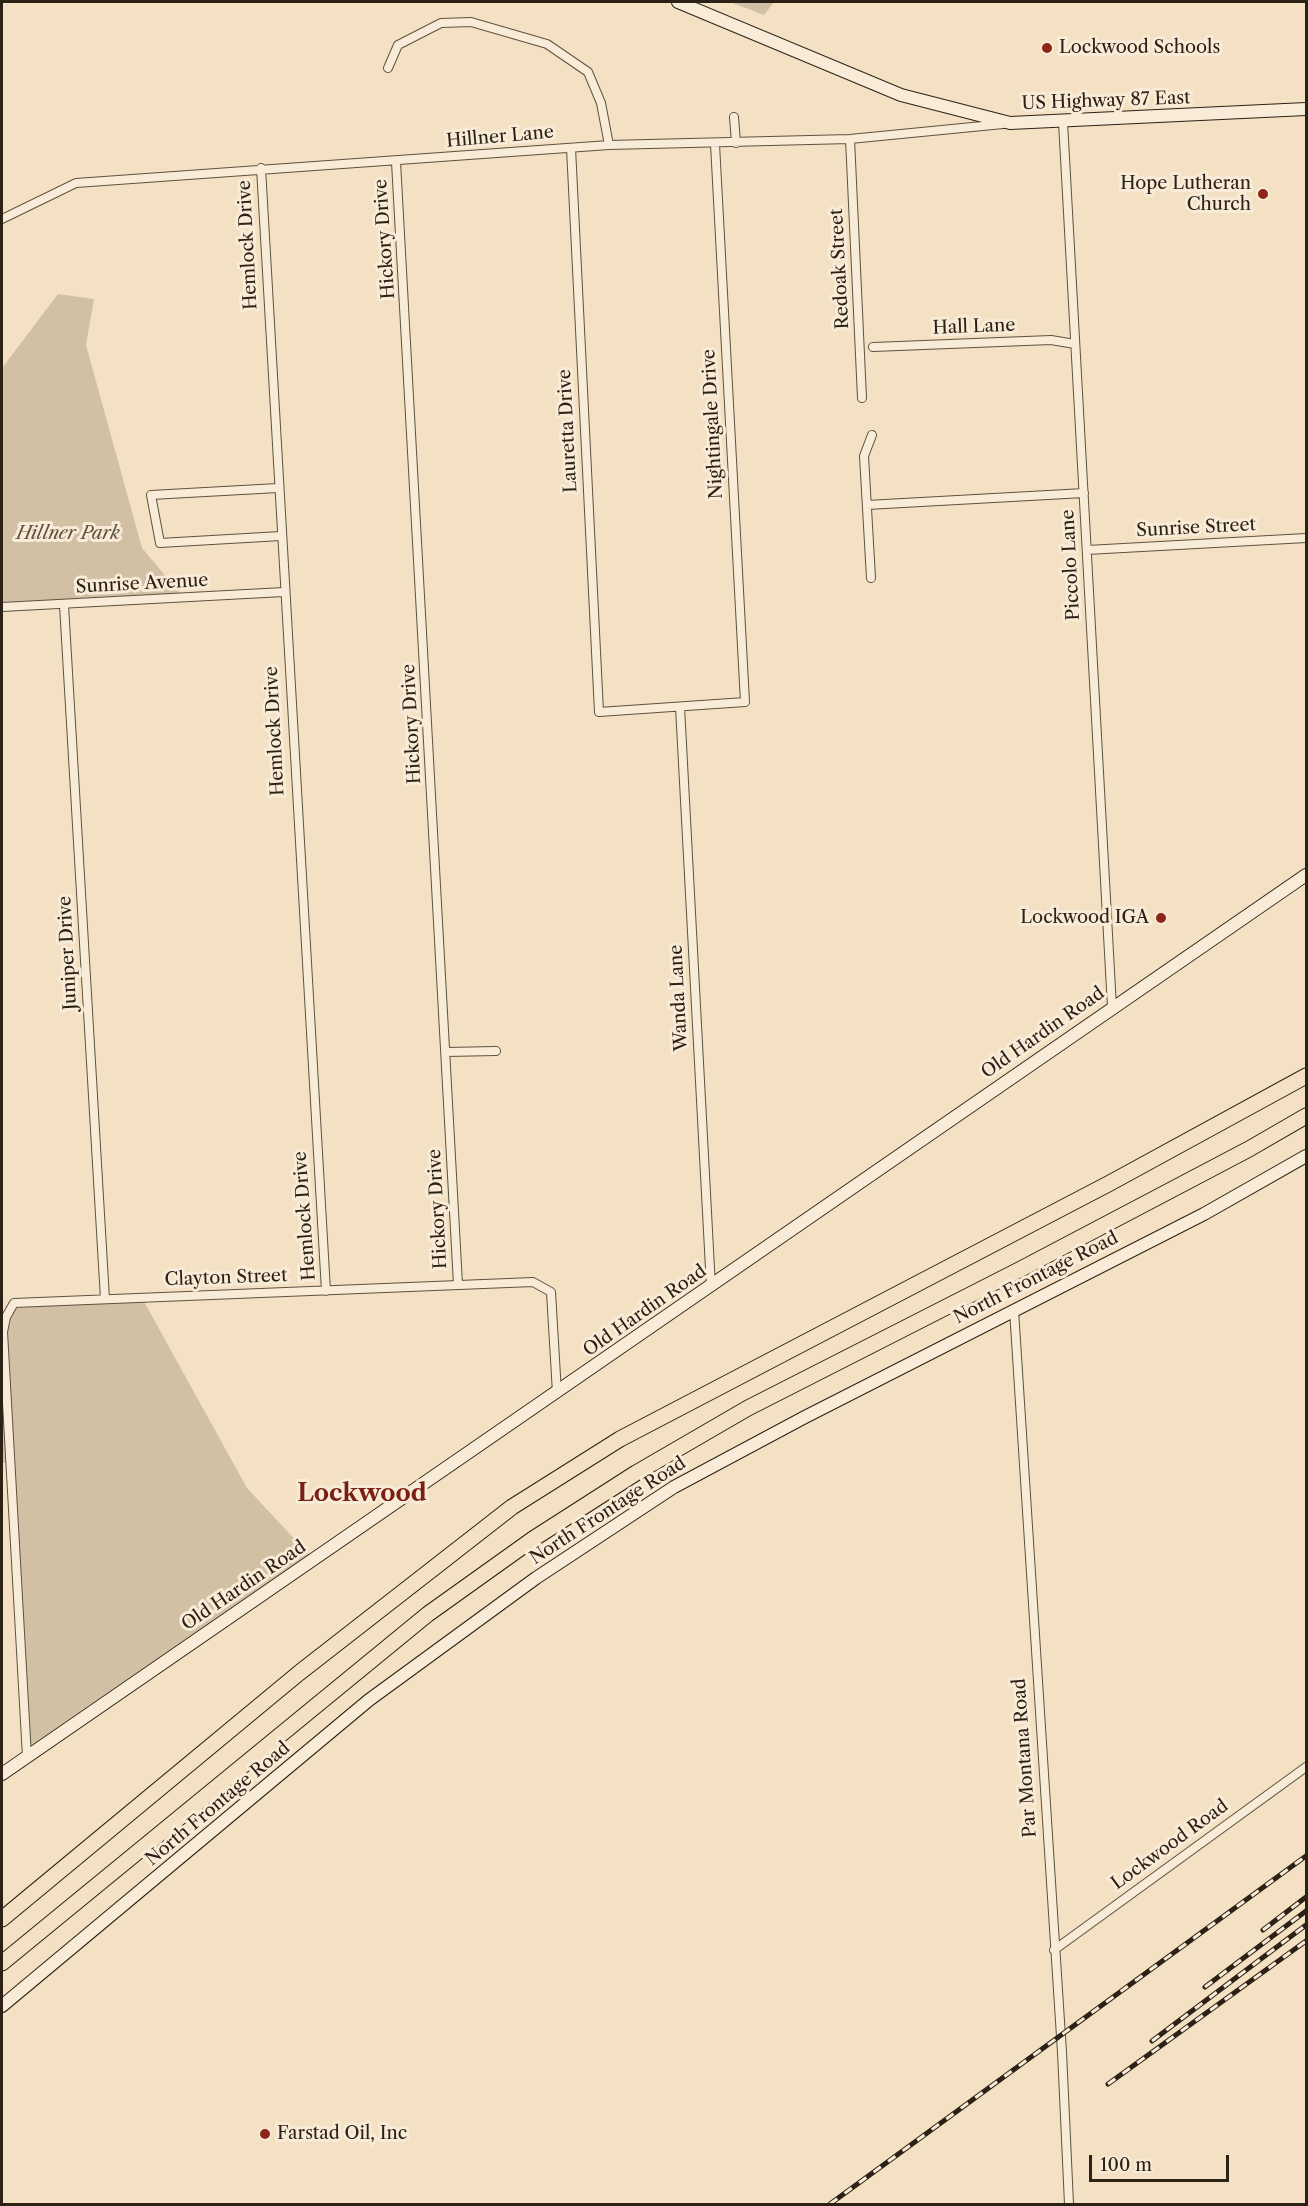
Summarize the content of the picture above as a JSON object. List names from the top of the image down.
{
  "streets": {
    "street": [
      "US Highway 87 East",
      "Hillner Lane",
      "Hickory Drive",
      "Hemlock Drive",
      "Redoak Street",
      "Hall Lane",
      "Nightingale Drive",
      "Lauretta Drive",
      "Sunrise Street",
      "Piccolo Lane",
      "Sunrise Avenue",
      "Juniper Drive",
      "Wanda Lane",
      "Old Hardin Road",
      "Clayton Street",
      "North Frontage Road",
      "Par Montana Road",
      "Lockwood Road"
    ]
  },
  "crossings": [
    ["US Highway 87 East", "Hillner Lane"],
    ["US Highway 87 East", "Piccolo Lane"],
    ["Hillner Lane", "Hickory Drive"],
    ["Hillner Lane", "Hemlock Drive"],
    ["Hillner Lane", "Redoak Street"],
    ["Hillner Lane", "Nightingale Drive"],
    ["Hillner Lane", "Lauretta Drive"],
    ["Hickory Drive", "Clayton Street"],
    ["Hemlock Drive", "Sunrise Avenue"],
    ["Hemlock Drive", "Clayton Street"],
    ["Hall Lane", "Piccolo Lane"],
    ["Nightingale Drive", "Lauretta Drive"],
    ["Nightingale Drive", "Wanda Lane"],
    ["Lauretta Drive", "Wanda Lane"],
    ["Sunrise Street", "Piccolo Lane"],
    ["Piccolo Lane", "Old Hardin Road"],
    ["Sunrise Avenue", "Juniper Drive"],
    ["Juniper Drive", "Clayton Street"],
    ["Wanda Lane", "Old Hardin Road"],
    ["Old Hardin Road", "Clayton Street"],
    ["North Frontage Road", "Par Montana Road"],
    ["Par Montana Road", "Lockwood Road"]
  ],
  "districts": ["Lockwood"],
  "parks": ["Hillner Park"],
  "places": [
    "Lockwood Schools",
    "Hope Lutheran Church",
    "Lockwood IGA",
    "Farstad Oil, Inc"
  ],
  "scale_bar": "100 m"
}
